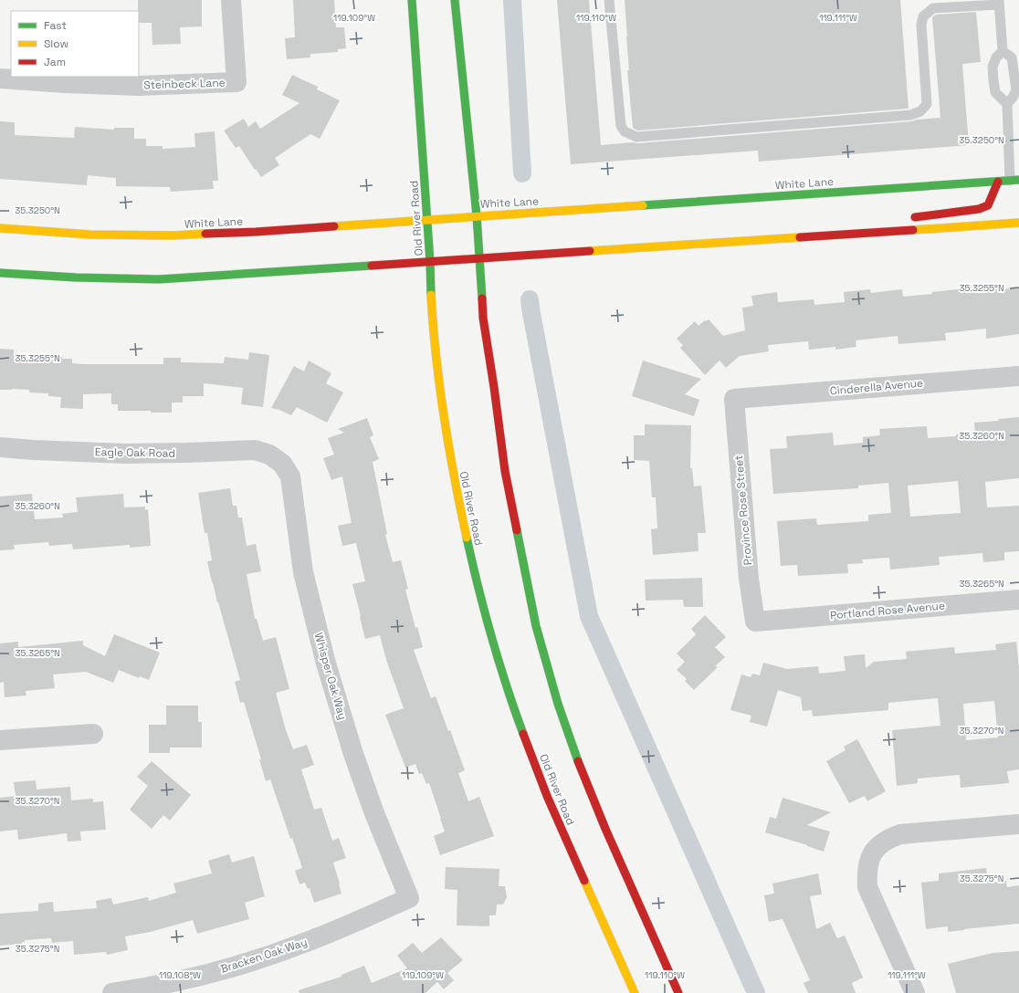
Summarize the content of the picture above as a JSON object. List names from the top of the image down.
{
  "streets": {
    "main road": ["White Lane", "Old River Road"],
    "street": [
      "Steinbeck Lane",
      "Cinderella Avenue",
      "Eagle Oak Road",
      "Province Rose Street",
      "Portland Rose Avenue",
      "Whisper Oak Way",
      "Bracken Oak Way"
    ]
  },
  "crossings": [
    ["White Lane", "Old River Road"],
    ["Cinderella Avenue", "Province Rose Street"],
    ["Eagle Oak Road", "Whisper Oak Way"],
    ["Province Rose Street", "Portland Rose Avenue"],
    ["Whisper Oak Way", "Bracken Oak Way"]
  ],
  "legend": ["Fast", "Slow", "Jam"],
  "coordinates": [
    "119.109°W",
    "119.110°W",
    "119.111°W",
    "35.3250°N",
    "35.3255°N",
    "35.3260°N",
    "35.3265°N",
    "35.3270°N",
    "35.3275°N",
    "119.108°W"
  ]
}
